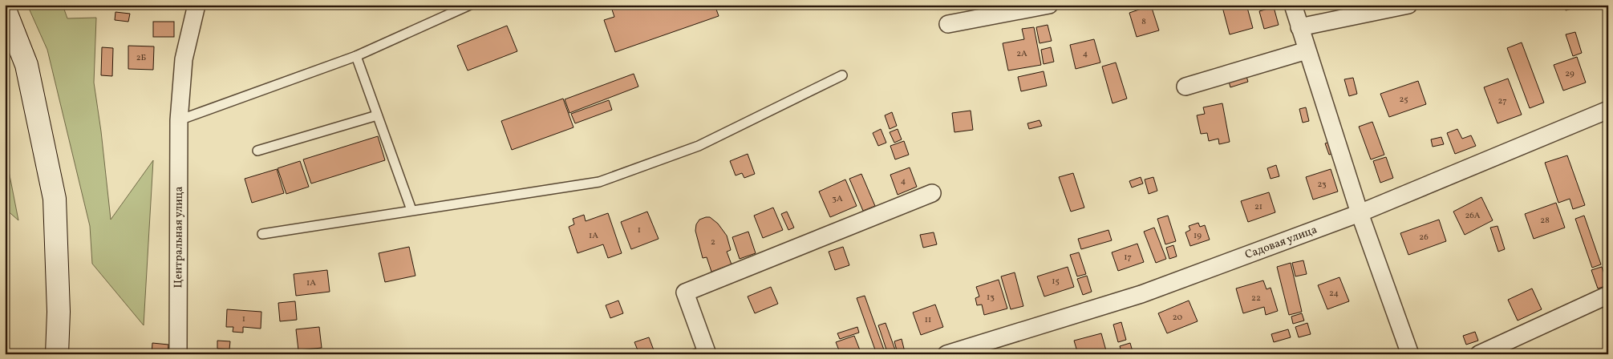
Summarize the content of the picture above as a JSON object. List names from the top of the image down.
{
  "streets": {
    "street": ["Центральная улица", "Садовая улица"]
  },
  "house_numbers": [
    "8",
    "2А",
    "4",
    "2Б",
    "29",
    "25",
    "27",
    "4",
    "23",
    "3А",
    "21",
    "26А",
    "28",
    "1",
    "1А",
    "19",
    "26",
    "2",
    "17",
    "15",
    "1А",
    "24",
    "13",
    "22",
    "20",
    "1",
    "11"
  ]
}
